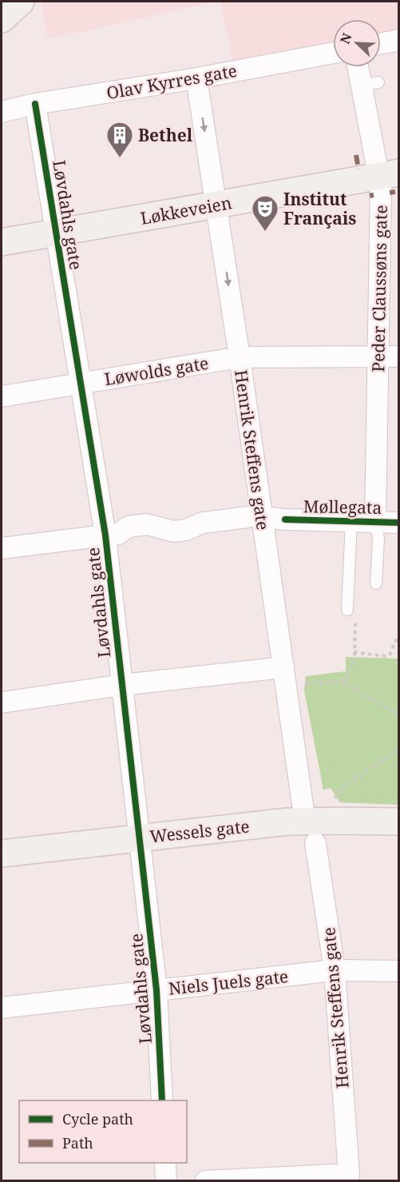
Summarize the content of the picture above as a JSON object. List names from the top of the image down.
{
  "streets": {
    "main road": ["Løkkeveien", "Wessels gate"],
    "street": [
      "Olav Kyrres gate",
      "Løvdahls gate",
      "Peder Claussøns gate",
      "Løwolds gate",
      "Henrik Steffens gate",
      "Møllegata",
      "Niels Juels gate"
    ]
  },
  "crossings": [
    ["Olav Kyrres gate", "Løvdahls gate"],
    ["Olav Kyrres gate", "Henrik Steffens gate"],
    ["Løkkeveien", "Løvdahls gate"],
    ["Løkkeveien", "Peder Claussøns gate"],
    ["Løkkeveien", "Henrik Steffens gate"],
    ["Løvdahls gate", "Løwolds gate"],
    ["Løvdahls gate", "Møllegata"],
    ["Løvdahls gate", "Wessels gate"],
    ["Løvdahls gate", "Niels Juels gate"],
    ["Peder Claussøns gate", "Løwolds gate"],
    ["Peder Claussøns gate", "Møllegata"],
    ["Løwolds gate", "Henrik Steffens gate"],
    ["Henrik Steffens gate", "Møllegata"],
    ["Henrik Steffens gate", "Wessels gate"],
    ["Henrik Steffens gate", "Niels Juels gate"]
  ],
  "places": {
    "building": ["Bethel"],
    "theatre": ["Institut Français"]
  },
  "legend": ["Cycle path", "Path"],
  "north": "top left"
}
